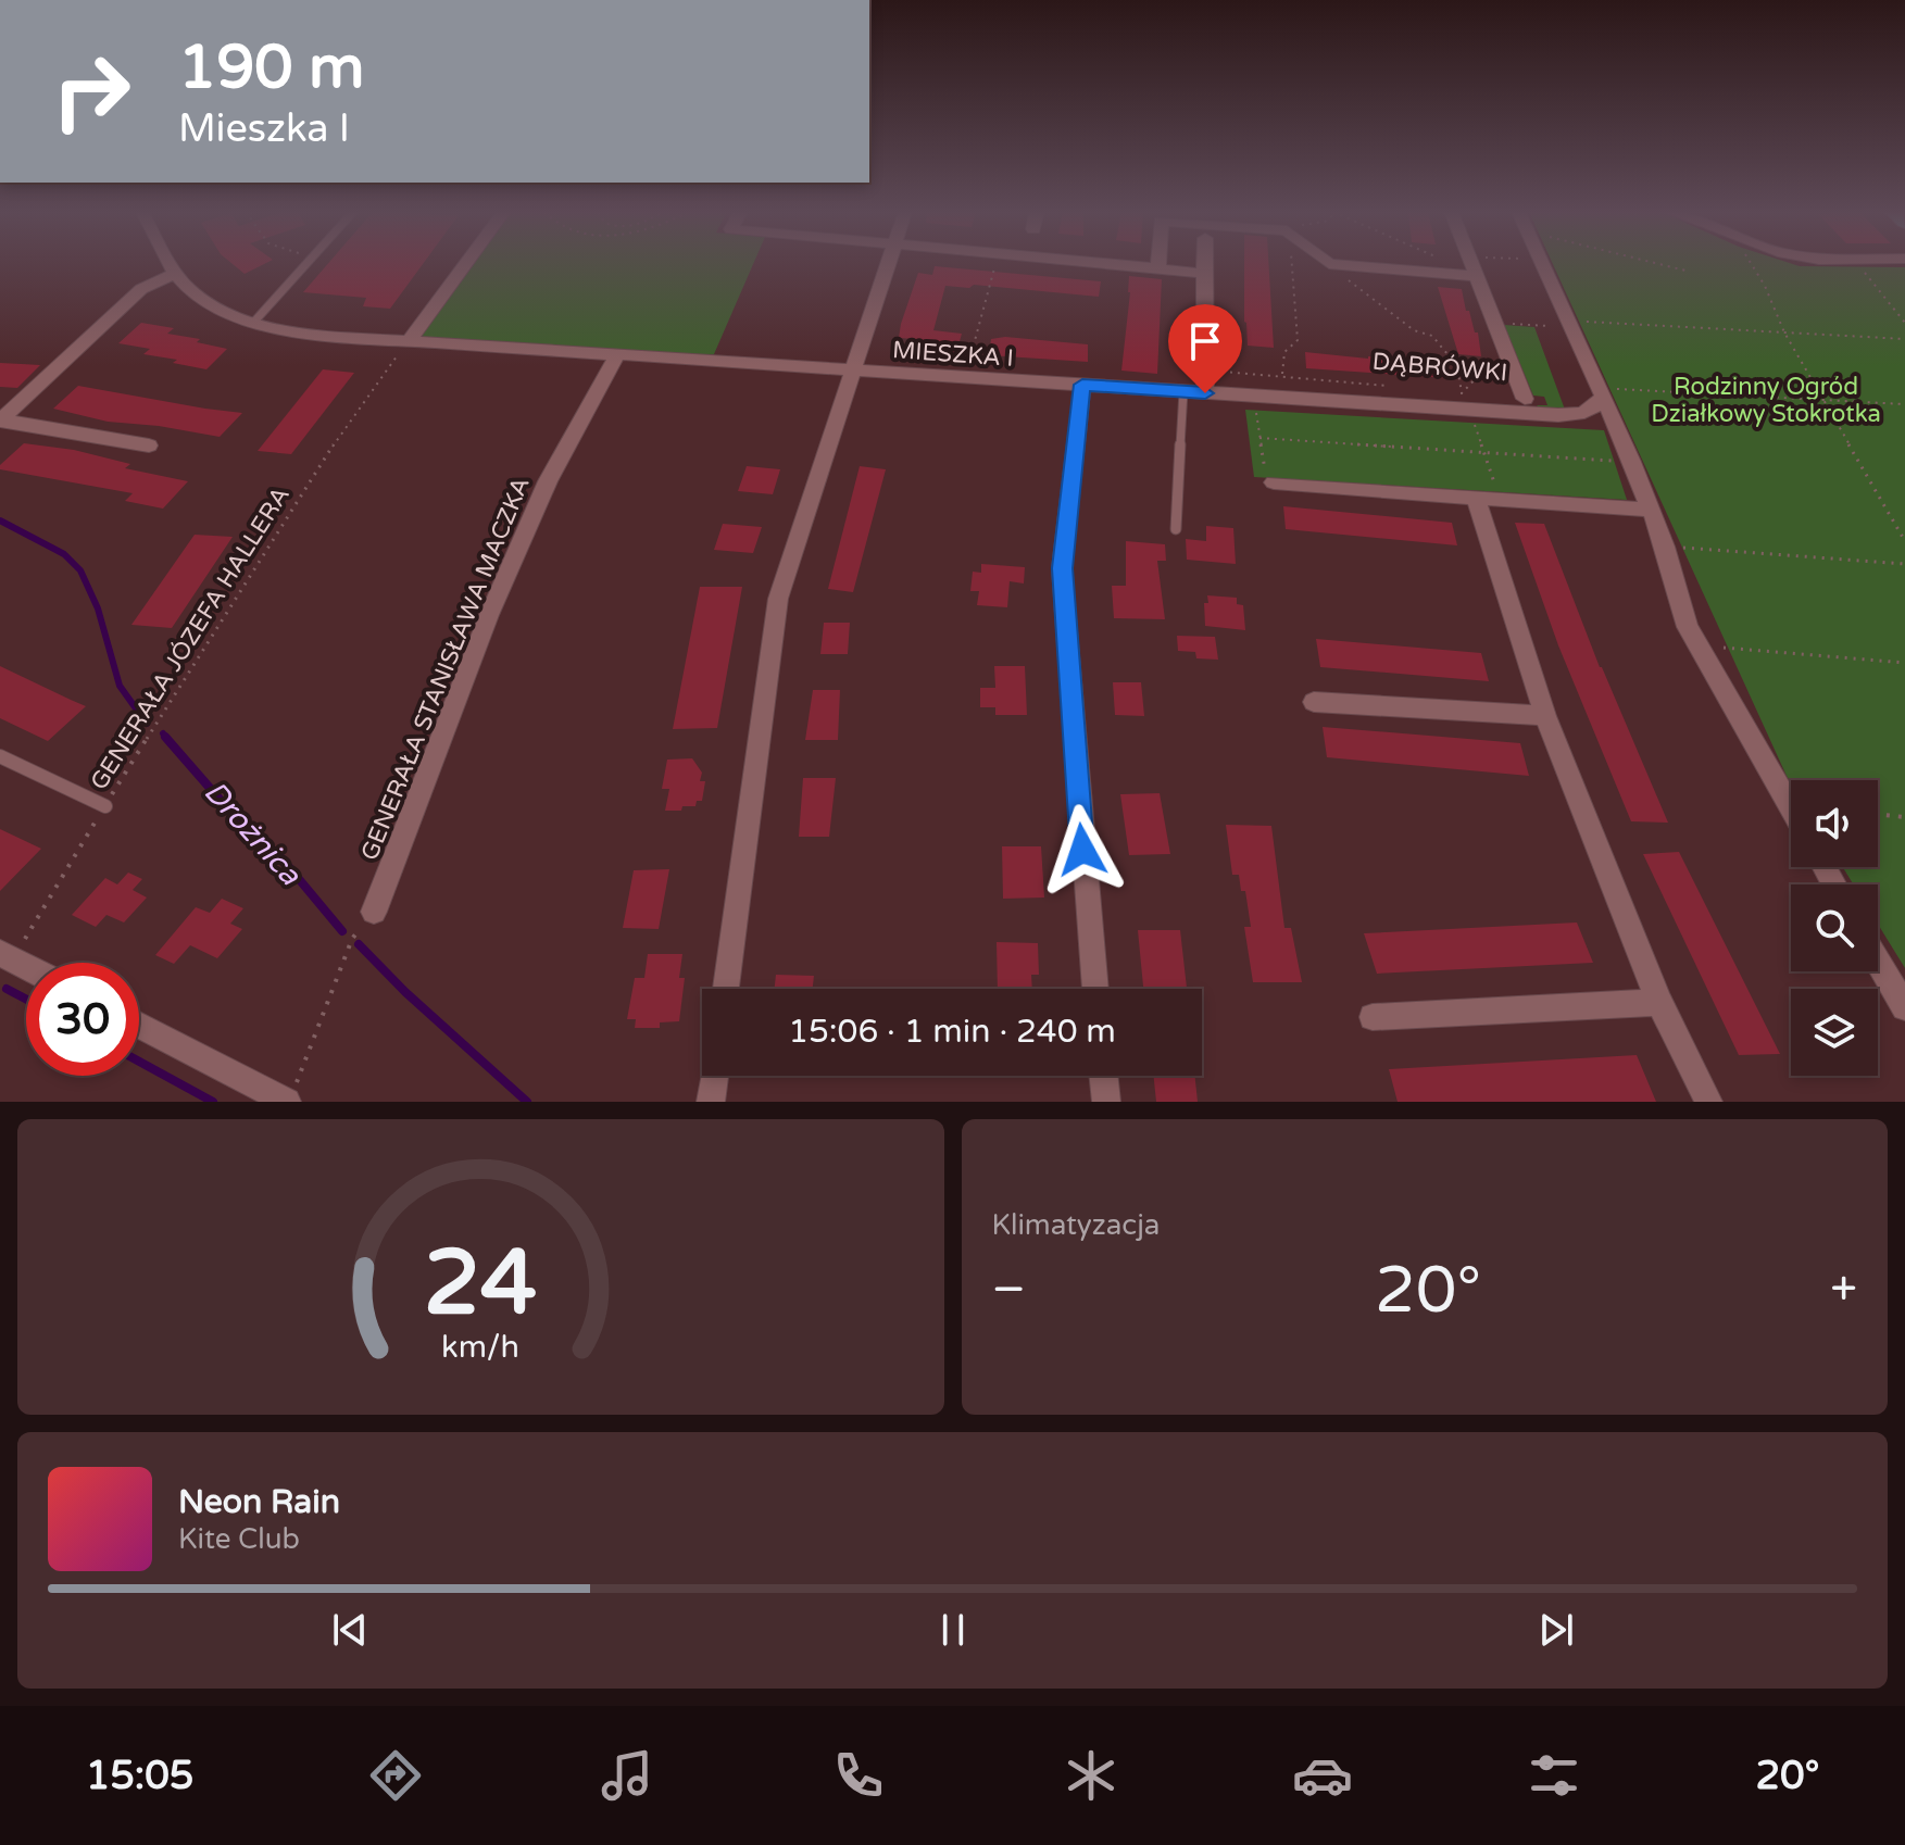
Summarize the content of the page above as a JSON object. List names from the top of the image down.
{
  "streets": {
    "street": ["MIESZKA I", "DĄBRÓWKI", "GENERAŁA STANISŁAWA MACZKA"],
    "path": ["GENERAŁA JÓZEFA HALLERA"]
  },
  "crossings": [
    ["MIESZKA I", "DĄBRÓWKI"],
    ["MIESZKA I", "GENERAŁA JÓZEFA HALLERA"],
    ["MIESZKA I", "GENERAŁA STANISŁAWA MACZKA"]
  ],
  "water": ["Drożnica"],
  "parks": ["Rodzinny Ogród Działkowy Stokrotka"],
  "page": {
    "turn": ["190 m", "Mieszka I"],
    "limit": "30",
    "trip": "15:06 · 1 min · 240 m",
    "tile": "Klimatyzacja",
    "heat": ["−", "20°", "+"],
    "song": ["Neon Rain", "Kite Club"],
    "tabs": ["15:05", "20°"],
    "gauge": ["24", "km/h"]
  }
}
